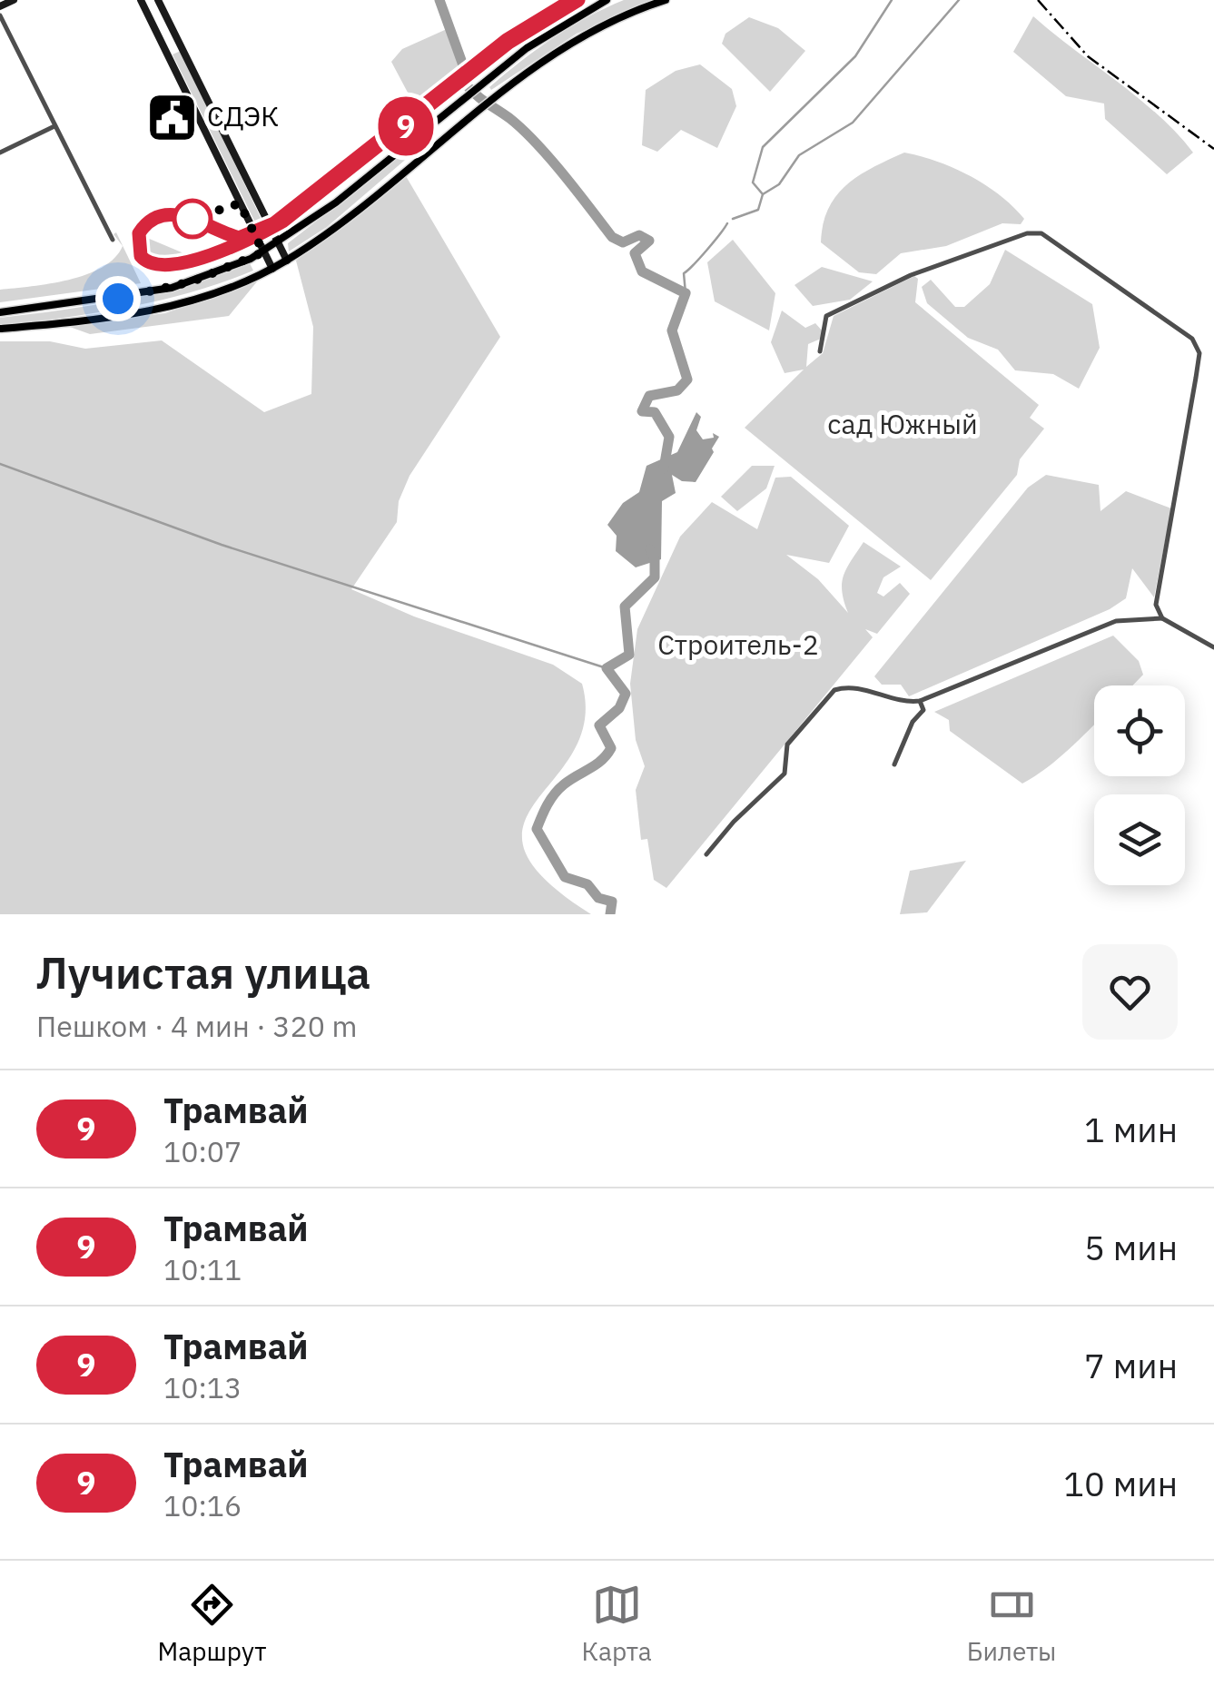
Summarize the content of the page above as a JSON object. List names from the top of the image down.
{
  "parks": ["сад Южный", "Строитель-2"],
  "places": {
    "public building": ["СДЭК"]
  },
  "lines": ["tram line 9"],
  "page": {
    "on_map": "9",
    "heading": ["Лучистая улица", "Пешком · 4 мин · 320 m"],
    "list": [
      {
        "mark": "9",
        "name": "Трамвай",
        "note": "10:07",
        "value": "1 мин"
      },
      {
        "mark": "9",
        "name": "Трамвай",
        "note": "10:11",
        "value": "5 мин"
      },
      {
        "mark": "9",
        "name": "Трамвай",
        "note": "10:13",
        "value": "7 мин"
      },
      {
        "mark": "9",
        "name": "Трамвай",
        "note": "10:16",
        "value": "10 мин"
      }
    ],
    "tabs": ["Маршрут", "Карта", "Билеты"]
  }
}
